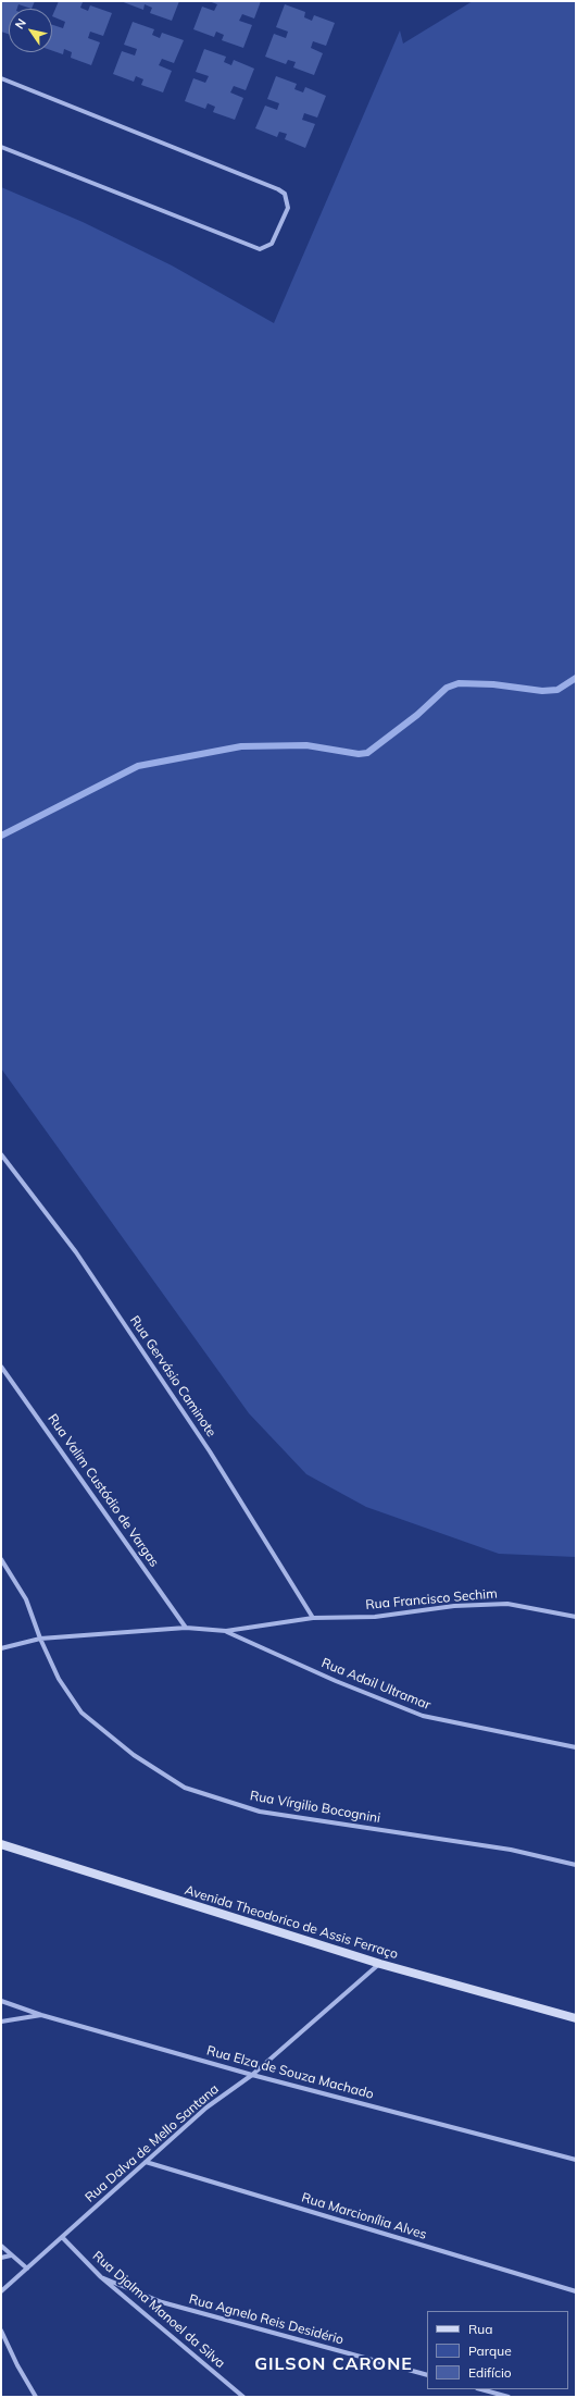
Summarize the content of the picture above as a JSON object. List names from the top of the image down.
{
  "streets": {
    "street": [
      "Rua Gervásio Caminote",
      "Rua Valim Custódio de Vargas",
      "Rua Francisco Sechim",
      "Rua Adail Ultramar",
      "Rua Vírgilio Bocognini",
      "Avenida Theodorico de Assis Ferraço",
      "Rua Elza de Souza Machado",
      "Rua Dalva de Mello Santana",
      "Rua Marcionília Alves",
      "Rua Djalma Manoel da Silva",
      "Rua Agnelo Reis Desidério"
    ]
  },
  "crossings": [
    ["Rua Gervásio Caminote", "Rua Francisco Sechim"],
    ["Rua Francisco Sechim", "Rua Adail Ultramar"],
    ["Avenida Theodorico de Assis Ferraço", "Rua Dalva de Mello Santana"],
    ["Rua Elza de Souza Machado", "Rua Dalva de Mello Santana"],
    ["Rua Dalva de Mello Santana", "Rua Marcionília Alves"],
    ["Rua Dalva de Mello Santana", "Rua Djalma Manoel da Silva"],
    ["Rua Djalma Manoel da Silva", "Rua Agnelo Reis Desidério"]
  ],
  "districts": ["GILSON CARONE"],
  "legend": ["Rua", "Parque", "Edifício"],
  "north": "top left"
}
